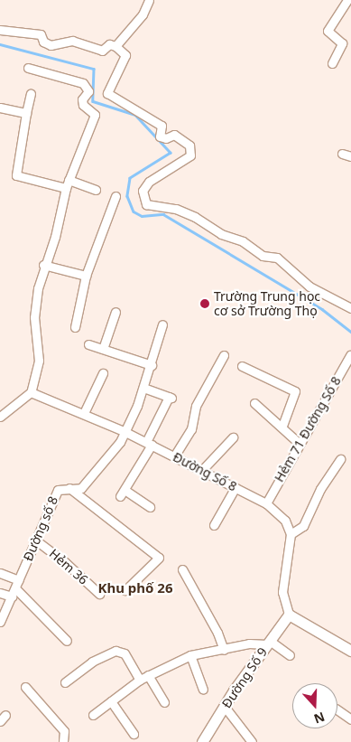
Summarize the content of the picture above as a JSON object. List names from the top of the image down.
{
  "streets": {
    "street": [
      "Hẻm 71 Đường Số 8",
      "Đường Số 8",
      "Đường số 8",
      "Hẻm 36",
      "Đường Số 9"
    ]
  },
  "crossings": [
    ["Hẻm 71 Đường Số 8", "Đường Số 8"],
    ["Đường Số 8", "Đường số 8"],
    ["Đường số 8", "Hẻm 36"]
  ],
  "districts": ["Khu phố 26"],
  "places": ["Trường Trung học cơ sở Trường Thọ"],
  "north": "bottom"
}
